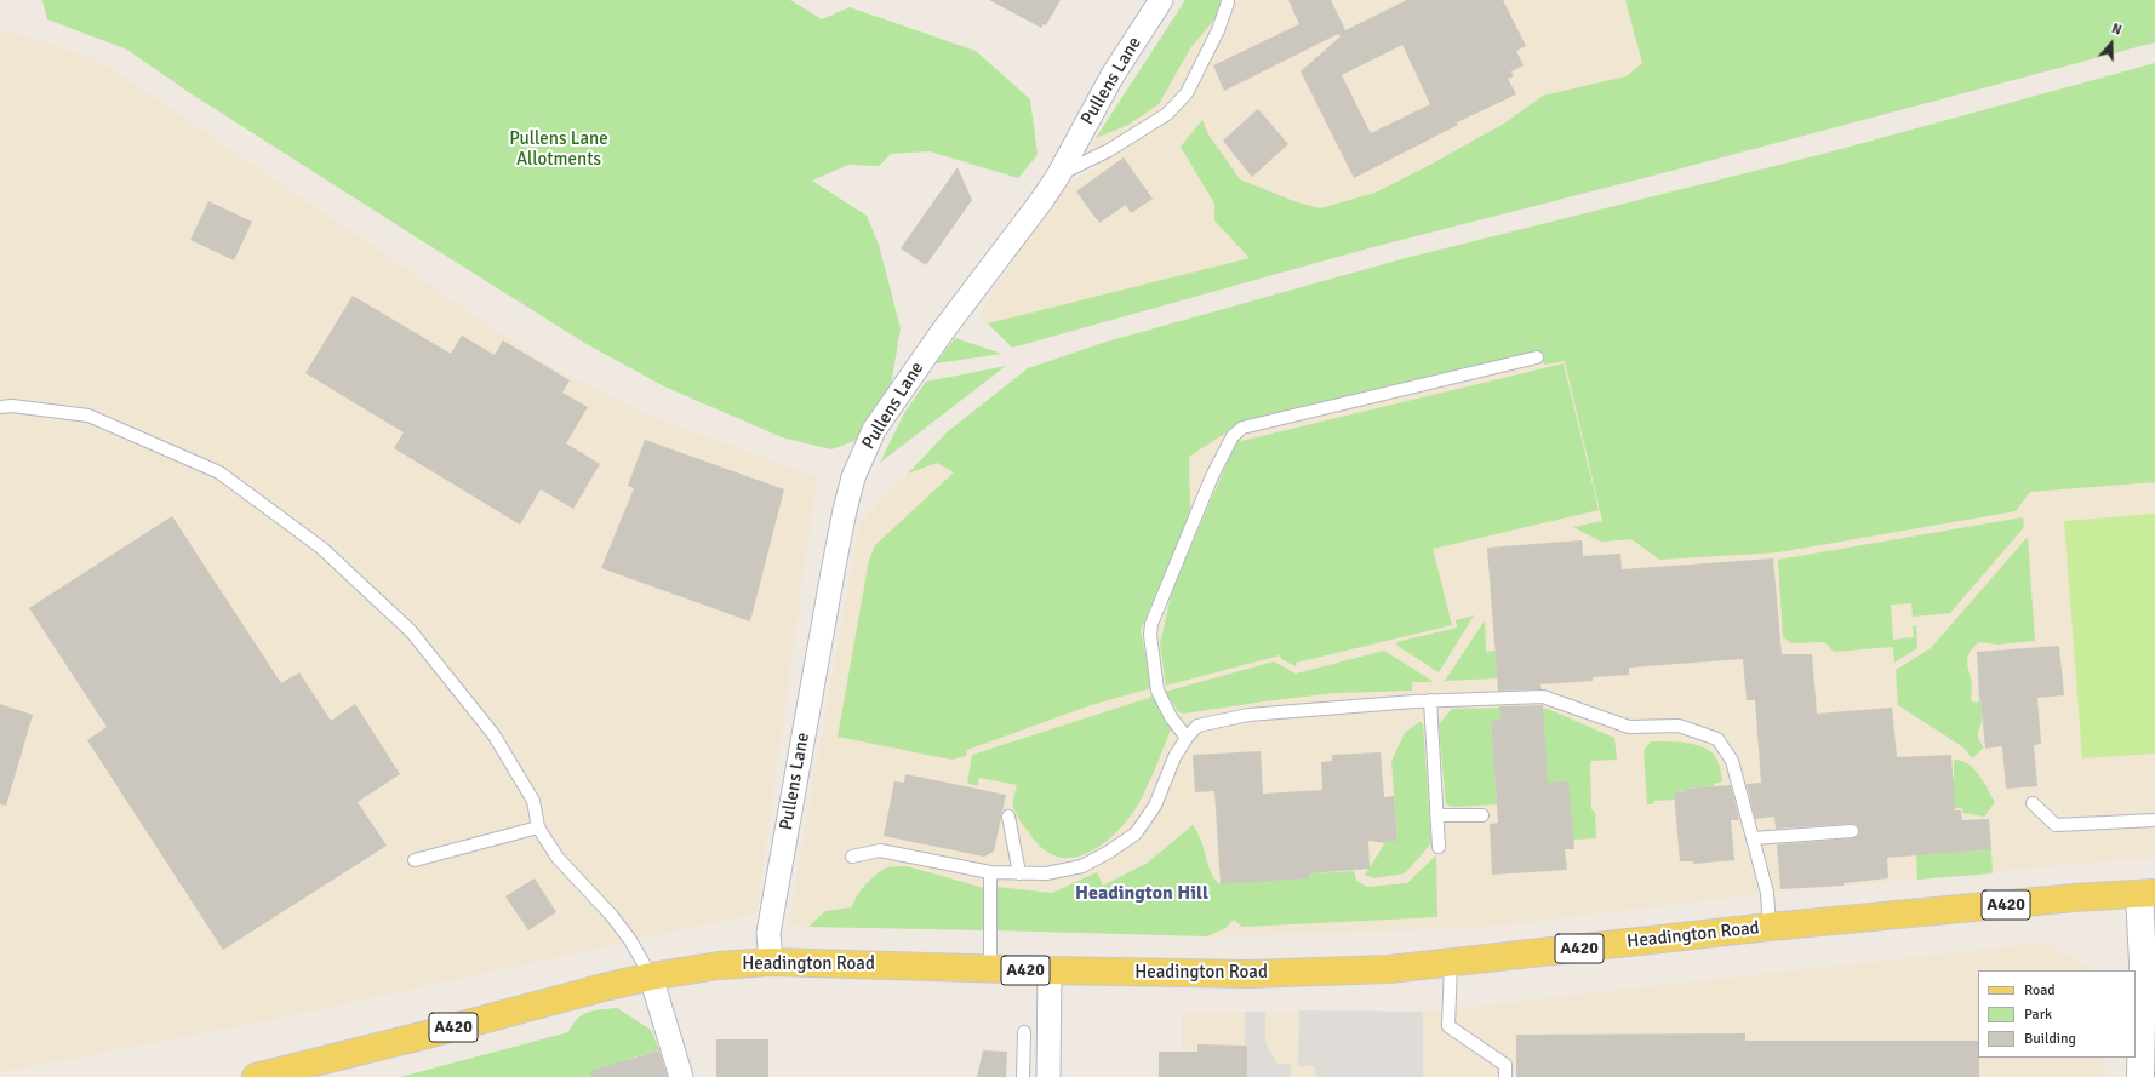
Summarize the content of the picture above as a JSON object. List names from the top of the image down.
{
  "streets": {
    "main road": ["A420", "Headington Road"],
    "street": ["Pullens Lane"]
  },
  "crossings": [
    ["Pullens Lane", "Headington Road"]
  ],
  "districts": ["Headington Hill"],
  "parks": ["Pullens Lane Allotments"],
  "legend": ["Road", "Park", "Building"],
  "north": "top"
}
